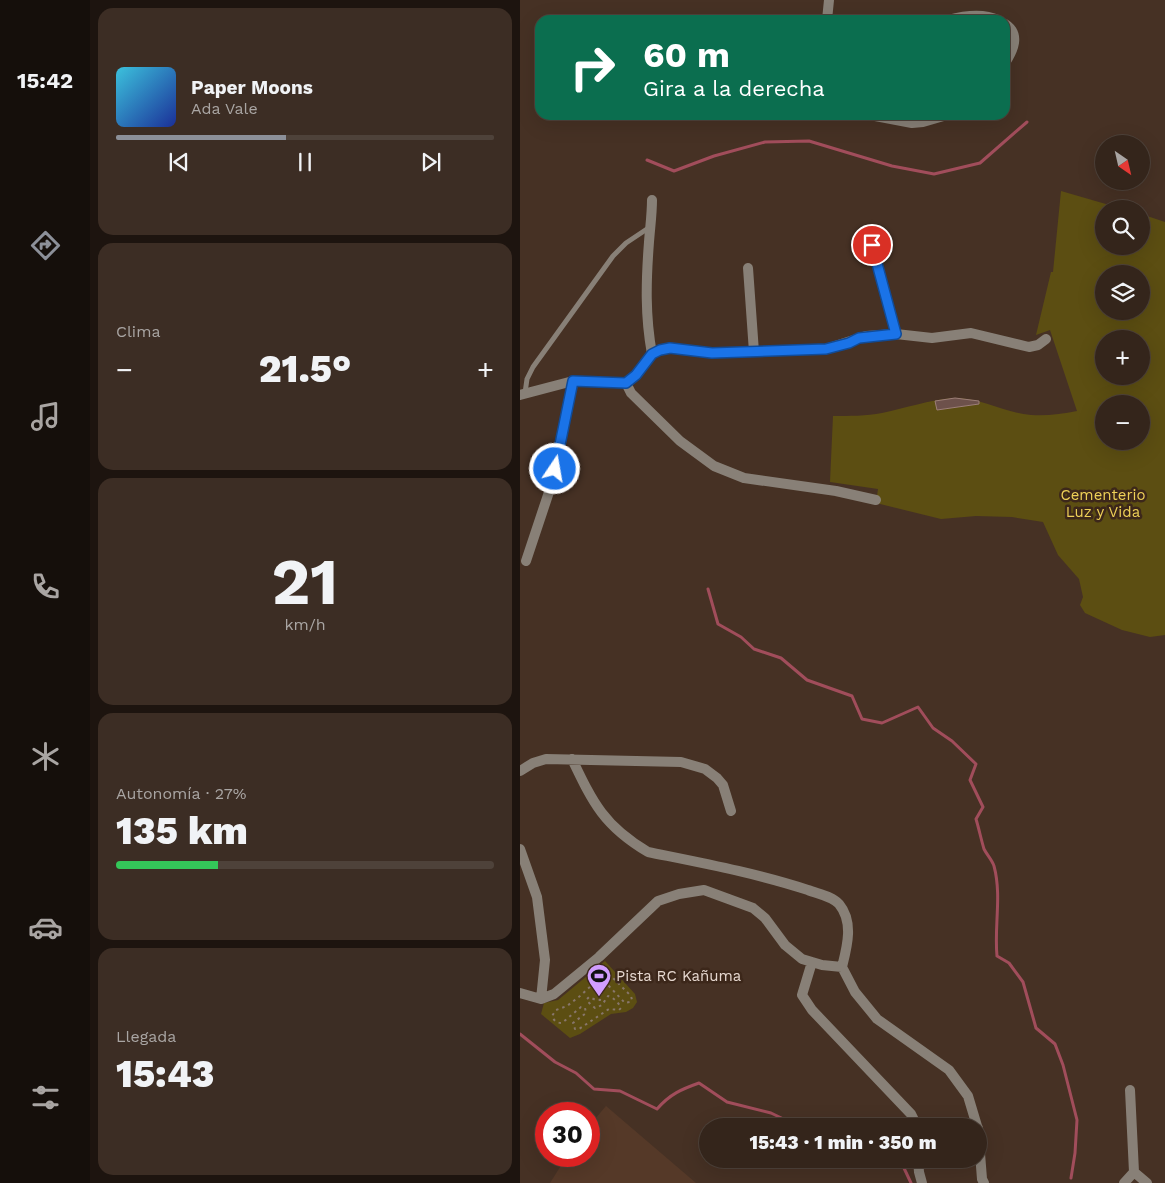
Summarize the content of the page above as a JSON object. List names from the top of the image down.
{
  "parks": ["Cementerio Luz y Vida"],
  "places": {
    "sports": ["Pista RC Kañuma"]
  },
  "north": "bottom right",
  "page": {
    "tabs": "15:42",
    "turn": ["60 m", "Gira a la derecha"],
    "song": ["Paper Moons", "Ada Vale"],
    "map_buttons": ["+", "−"],
    "tile": [
      "Clima",
      ["21", "km/h"],
      ["Autonomía · 27%", "135 km"],
      ["Llegada", "15:43"]
    ],
    "heat": ["−", "21.5°", "+"],
    "limit": "30",
    "trip": "15:43 · 1 min · 350 m"
  }
}
